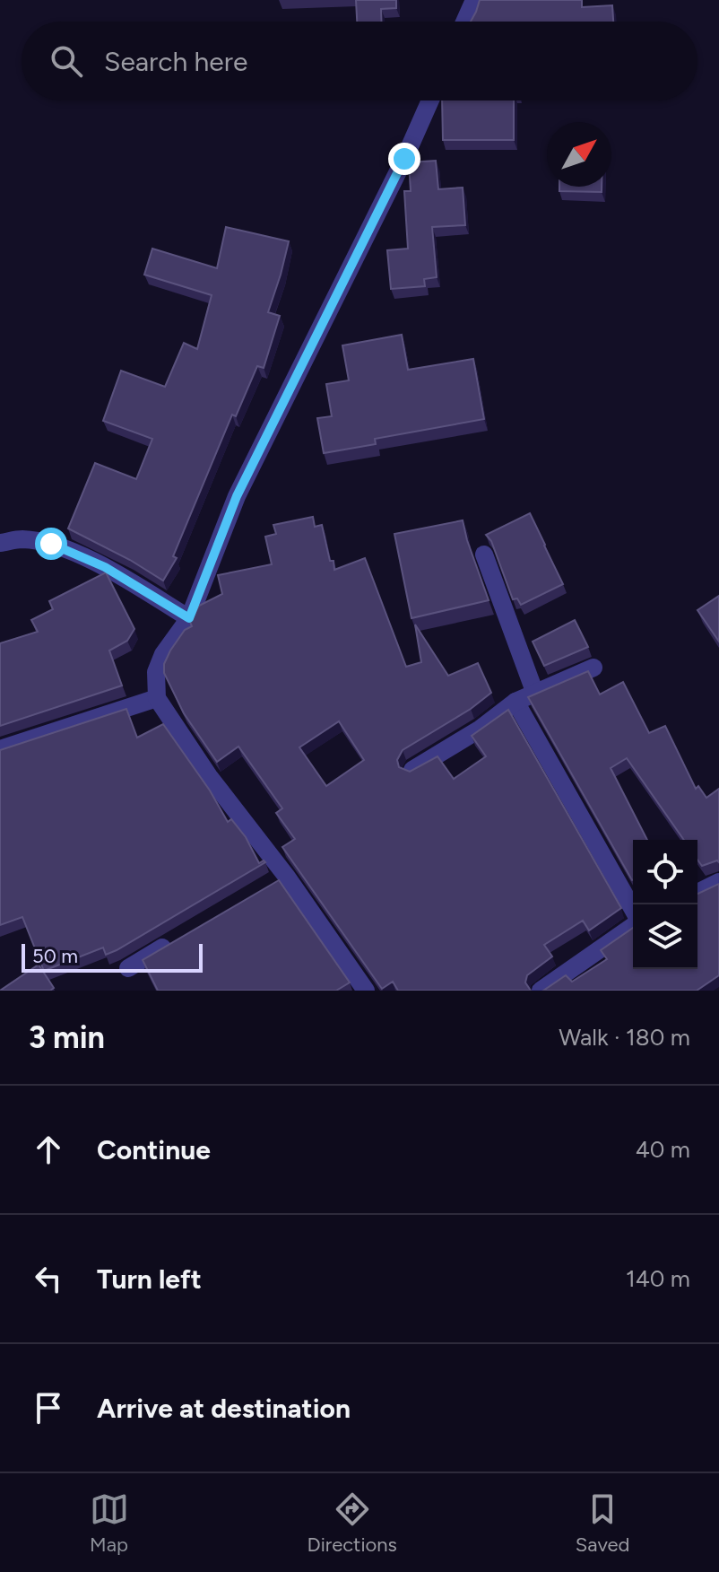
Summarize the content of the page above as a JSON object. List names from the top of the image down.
{
  "scale_bar": "50 m",
  "north": "top right",
  "page": {
    "search": "Search here",
    "scale": "50 m",
    "heading": ["3 min", "Walk · 180 m"],
    "list": [
      ["Continue", "40 m"],
      ["Turn left", "140 m"],
      "Arrive at destination"
    ],
    "nav": ["Map", "Directions", "Saved"]
  }
}
